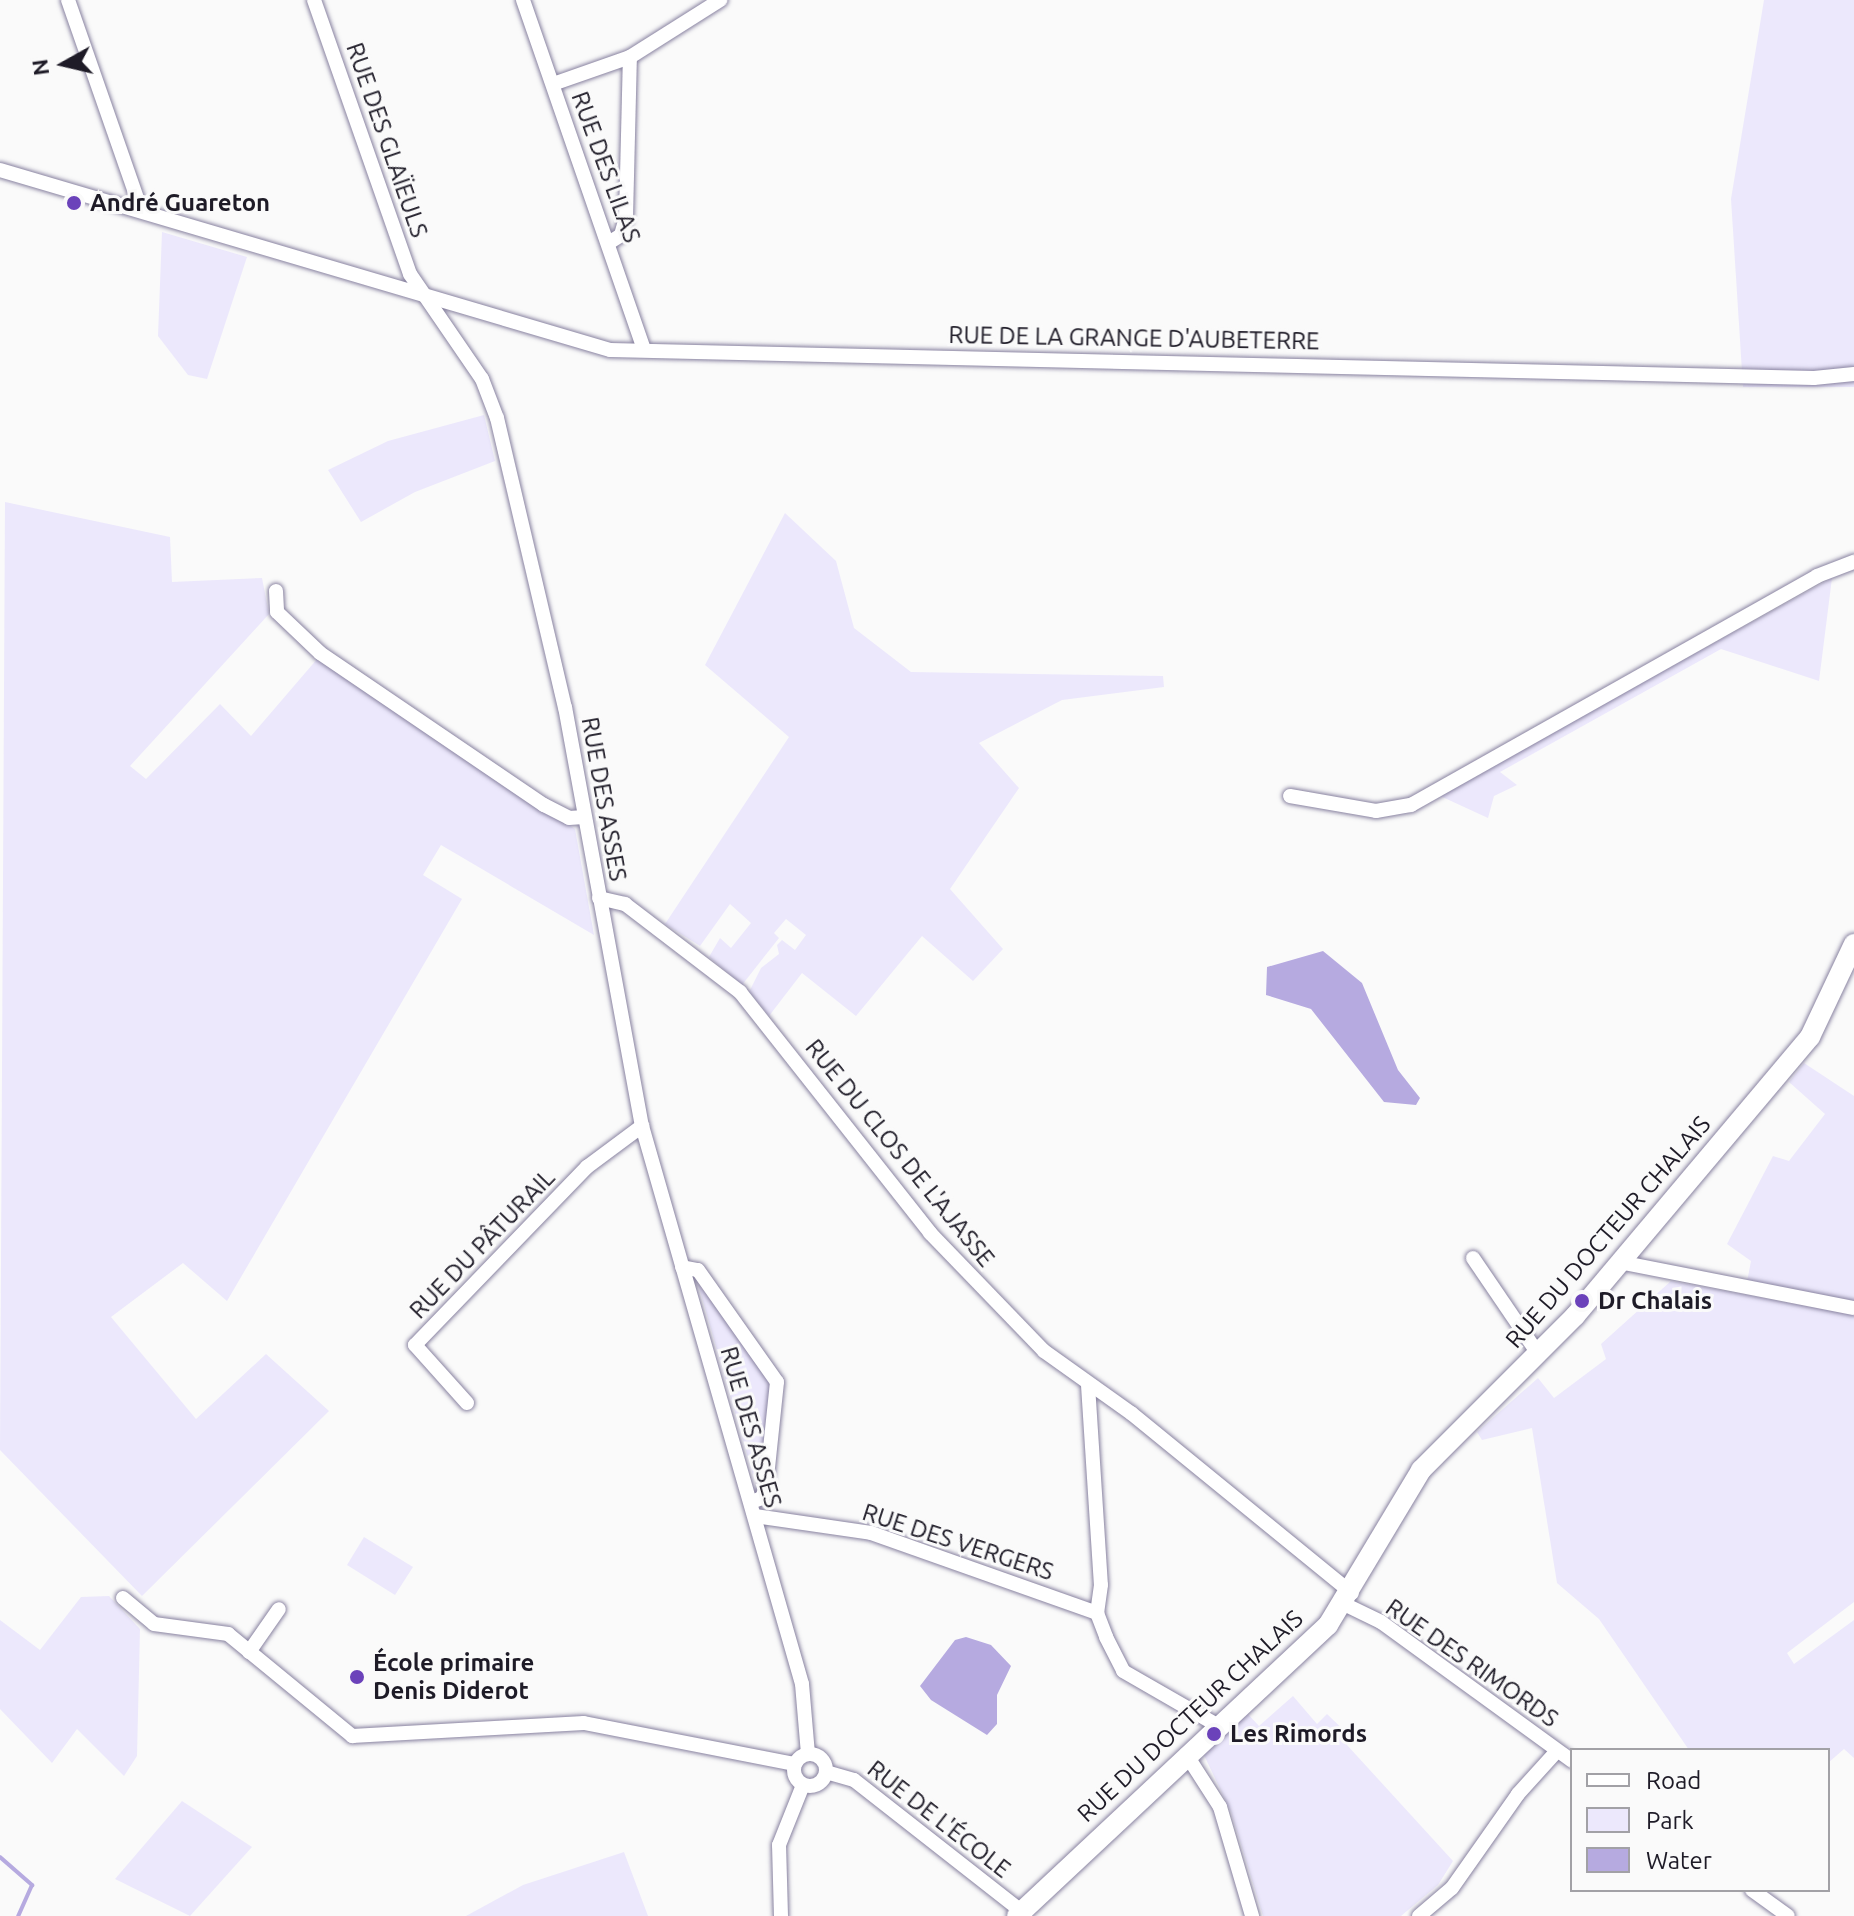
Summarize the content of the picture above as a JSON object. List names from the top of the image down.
{
  "streets": {
    "main road": ["RUE DU DOCTEUR CHALAIS"],
    "street": [
      "RUE DES GLAÏEULS",
      "RUE DES LILAS",
      "RUE DE LA GRANGE D'AUBETERRE",
      "RUE DES ASSES",
      "RUE DU CLOS DE L'AJASSE",
      "RUE DU PÂTURAIL",
      "RUE DES VERGERS",
      "RUE DES RIMORDS",
      "RUE DE L'ÉCOLE"
    ]
  },
  "crossings": [
    ["RUE DES GLAÏEULS", "RUE DE LA GRANGE D'AUBETERRE"],
    ["RUE DES GLAÏEULS", "RUE DES ASSES"],
    ["RUE DES LILAS", "RUE DE LA GRANGE D'AUBETERRE"],
    ["RUE DE LA GRANGE D'AUBETERRE", "RUE DES ASSES"],
    ["RUE DES ASSES", "RUE DU CLOS DE L'AJASSE"],
    ["RUE DES ASSES", "RUE DU PÂTURAIL"],
    ["RUE DES ASSES", "RUE DES VERGERS"],
    ["RUE DES ASSES", "RUE DE L'ÉCOLE"],
    ["RUE DU CLOS DE L'AJASSE", "RUE DU DOCTEUR CHALAIS"],
    ["RUE DU CLOS DE L'AJASSE", "RUE DES RIMORDS"],
    ["RUE DU DOCTEUR CHALAIS", "RUE DES RIMORDS"],
    ["RUE DU DOCTEUR CHALAIS", "RUE DE L'ÉCOLE"]
  ],
  "places": [
    "André Guareton",
    "Dr Chalais",
    "École primaire Denis Diderot",
    "Les Rimords"
  ],
  "legend": ["Road", "Park", "Water"],
  "north": "left"
}
